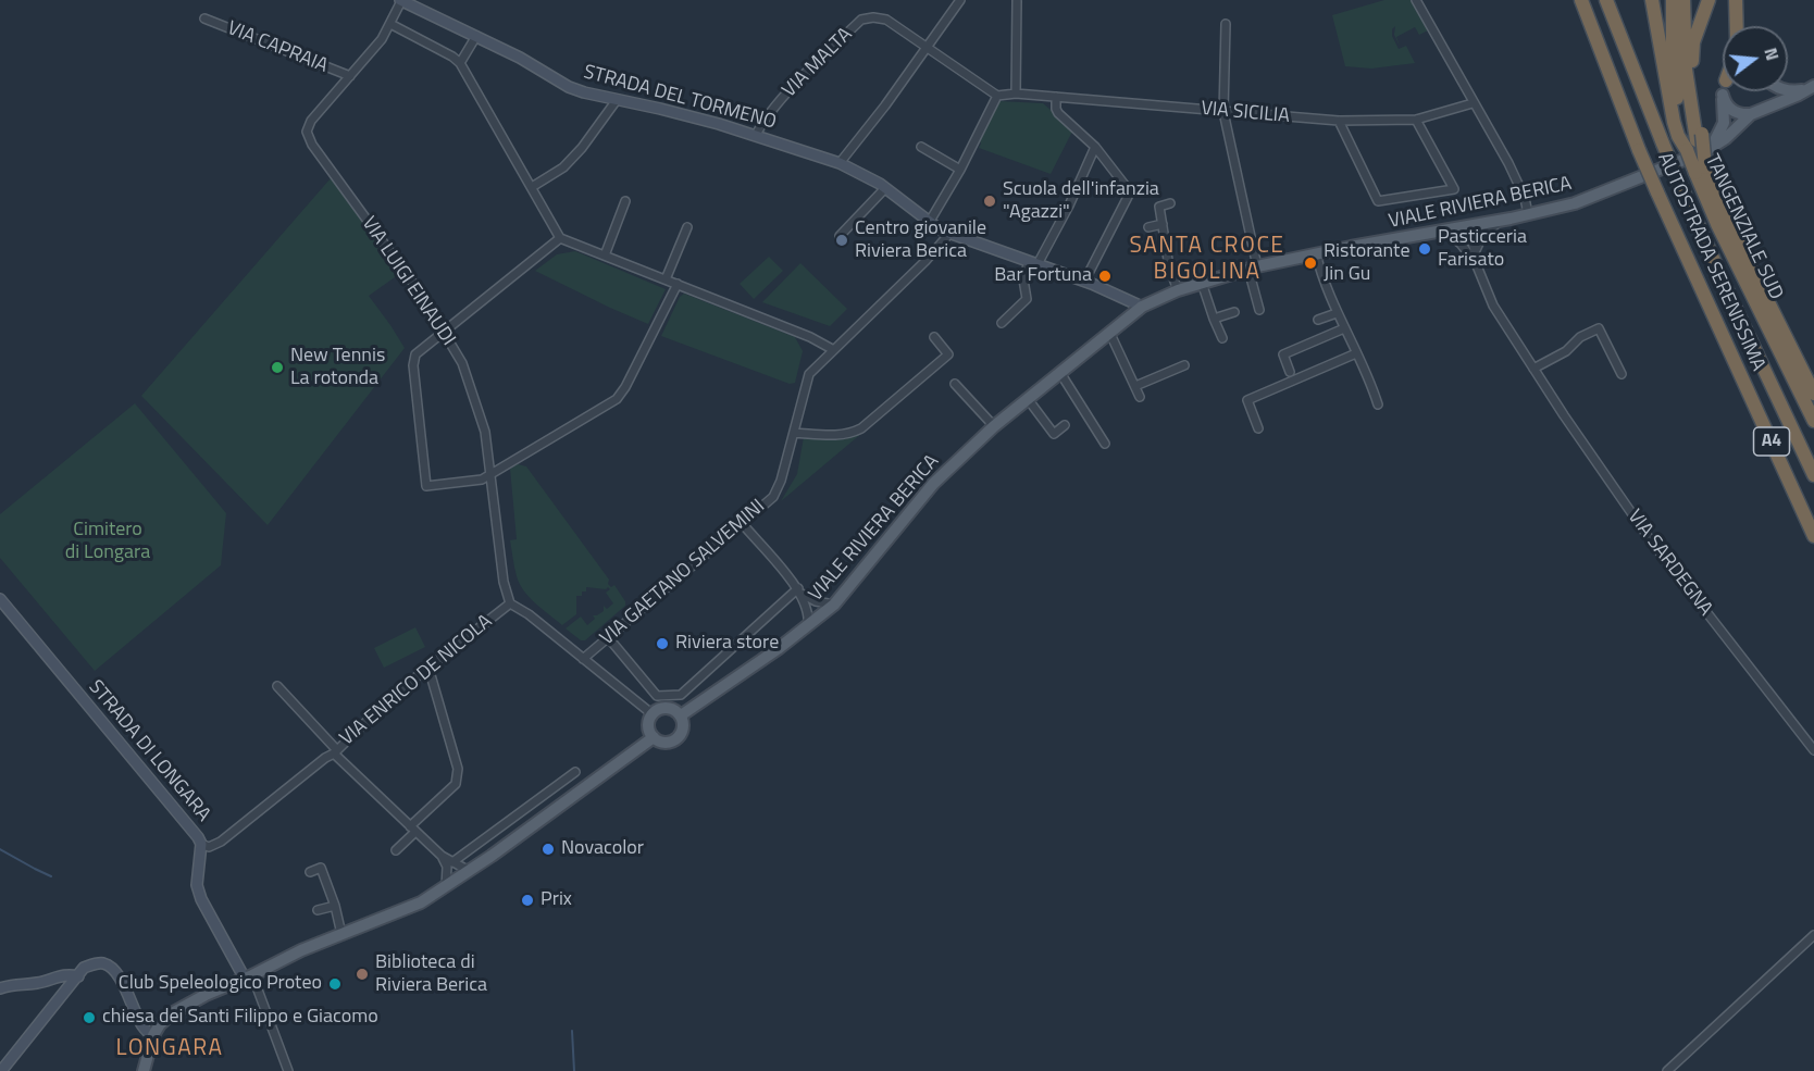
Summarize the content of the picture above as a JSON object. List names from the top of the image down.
{
  "streets": {
    "highway": ["TANGENZIALE SUD", "AUTOSTRADA SERENISSIMA", "A4"],
    "main road": ["VIALE RIVIERA BERICA"],
    "street": [
      "VIA CAPRAIA",
      "VIA MALTA",
      "STRADA DEL TORMENO",
      "VIA SICILIA",
      "VIA LUIGI EINAUDI",
      "VIA SARDEGNA",
      "VIA GAETANO SALVEMINI",
      "VIA ENRICO DE NICOLA",
      "STRADA DI LONGARA"
    ]
  },
  "crossings": [
    ["VIA CAPRAIA", "VIA LUIGI EINAUDI"],
    ["VIA MALTA", "STRADA DEL TORMENO"],
    ["VIA MALTA", "VIA SICILIA"],
    ["STRADA DEL TORMENO", "VIALE RIVIERA BERICA"],
    ["STRADA DEL TORMENO", "VIA LUIGI EINAUDI"],
    ["STRADA DEL TORMENO", "VIA GAETANO SALVEMINI"],
    ["VIALE RIVIERA BERICA", "VIA SARDEGNA"],
    ["VIALE RIVIERA BERICA", "VIA ENRICO DE NICOLA"],
    ["VIA LUIGI EINAUDI", "VIA ENRICO DE NICOLA"],
    ["VIA GAETANO SALVEMINI", "VIA ENRICO DE NICOLA"],
    ["VIA ENRICO DE NICOLA", "STRADA DI LONGARA"]
  ],
  "districts": ["SANTA CROCE BIGOLINA", "LONGARA"],
  "parks": ["Cimitero di Longara"],
  "places": [
    "Scuola dell'infanzia \"Agazzi\"",
    "Centro giovanile Riviera Berica",
    "Pasticceria Farisato",
    "Ristorante Jin Gu",
    "Bar Fortuna",
    "New Tennis La rotonda",
    "Riviera store",
    "Novacolor",
    "Prix",
    "Biblioteca di Riviera Berica",
    "Club Speleologico Proteo",
    "chiesa dei Santi Filippo e Giacomo"
  ],
  "north": "right"
}
